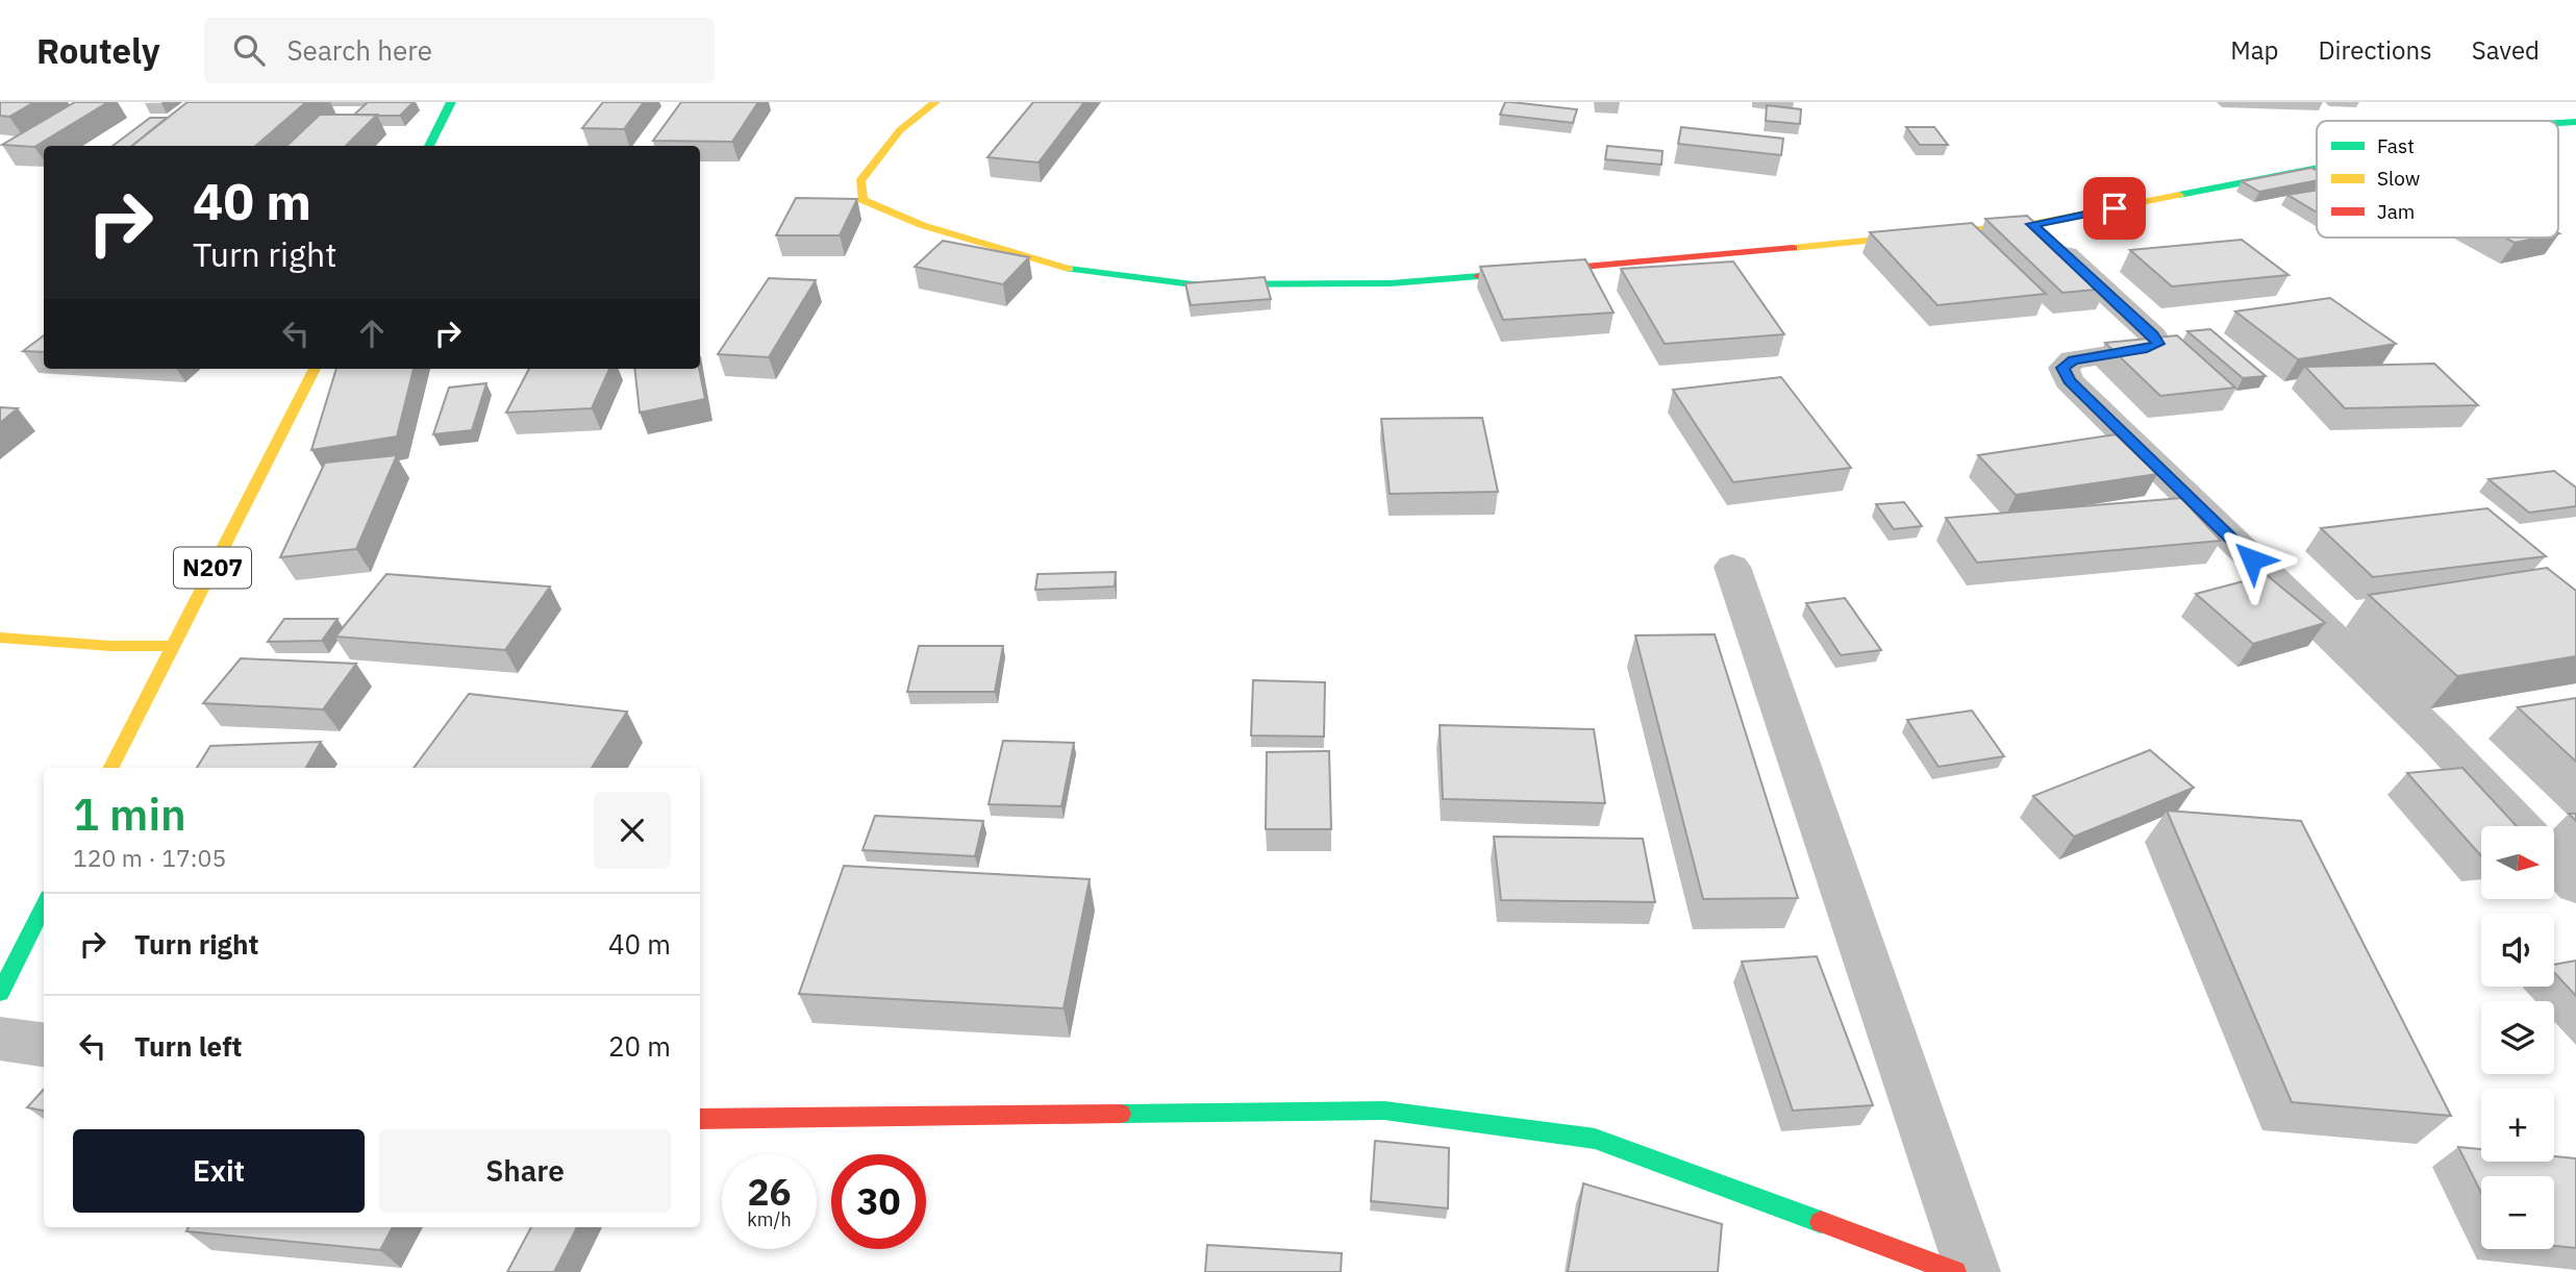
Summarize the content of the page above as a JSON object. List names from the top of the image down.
{
  "streets": {
    "main road": ["N207"]
  },
  "legend": ["Fast", "Slow", "Jam"],
  "north": "right",
  "page": {
    "header": "Routely",
    "search": "Search here",
    "nav": ["Map", "Directions", "Saved"],
    "turn": ["40 m", "Turn right"],
    "heading": ["1 min", "120 m · 17:05"],
    "map_buttons": ["+", "−"],
    "list": [
      {
        "name": "Turn right",
        "value": "40 m"
      },
      {
        "name": "Turn left",
        "value": "20 m"
      }
    ],
    "buttons": ["Exit", "Share"],
    "speed": "26 km/h",
    "limit": "30"
  }
}
